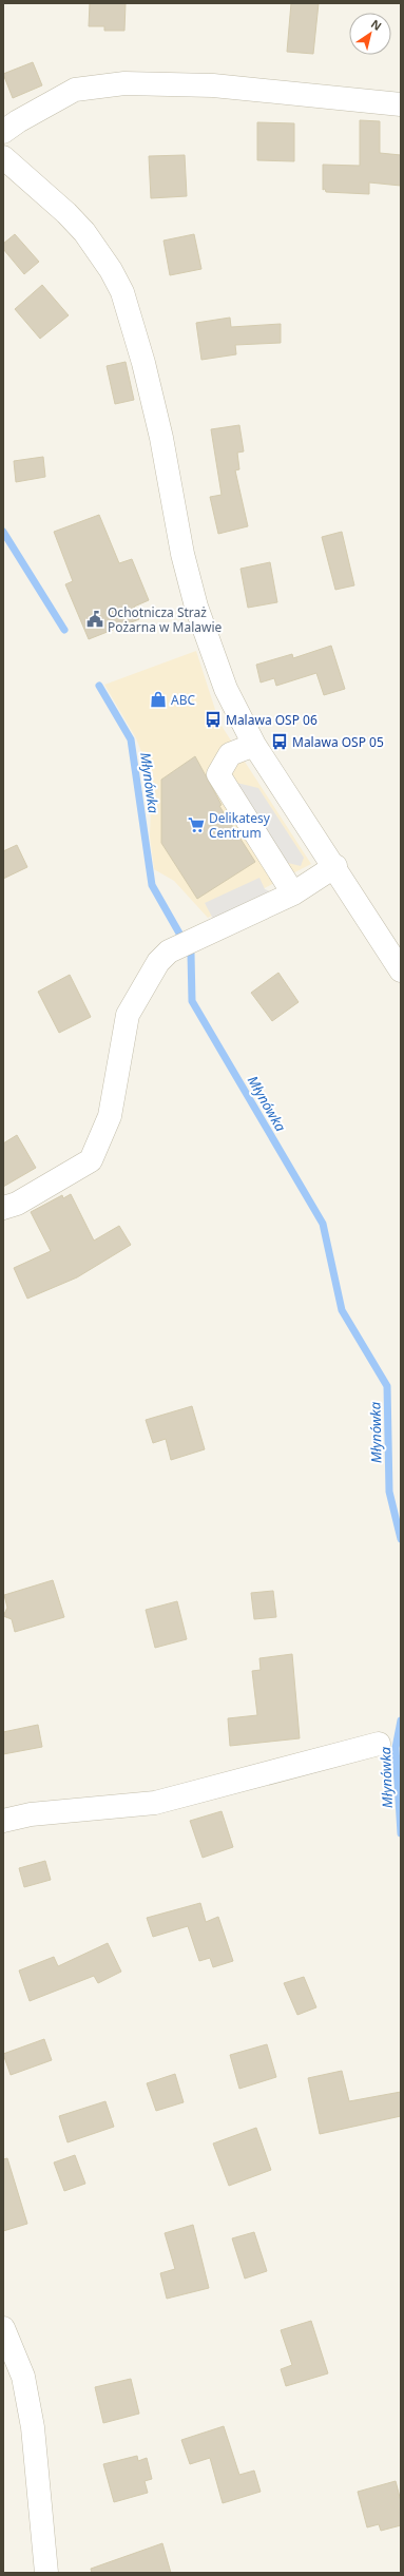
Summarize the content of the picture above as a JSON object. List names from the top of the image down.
{
  "water": ["Młynówka"],
  "places": {
    "public building": ["Ochotnicza Straż Pożarna w Malawie"],
    "shop": ["ABC"],
    "bus stop": ["Malawa OSP 06", "Malawa OSP 05"],
    "supermarket": ["Delikatesy Centrum"]
  },
  "north": "top right"
}
